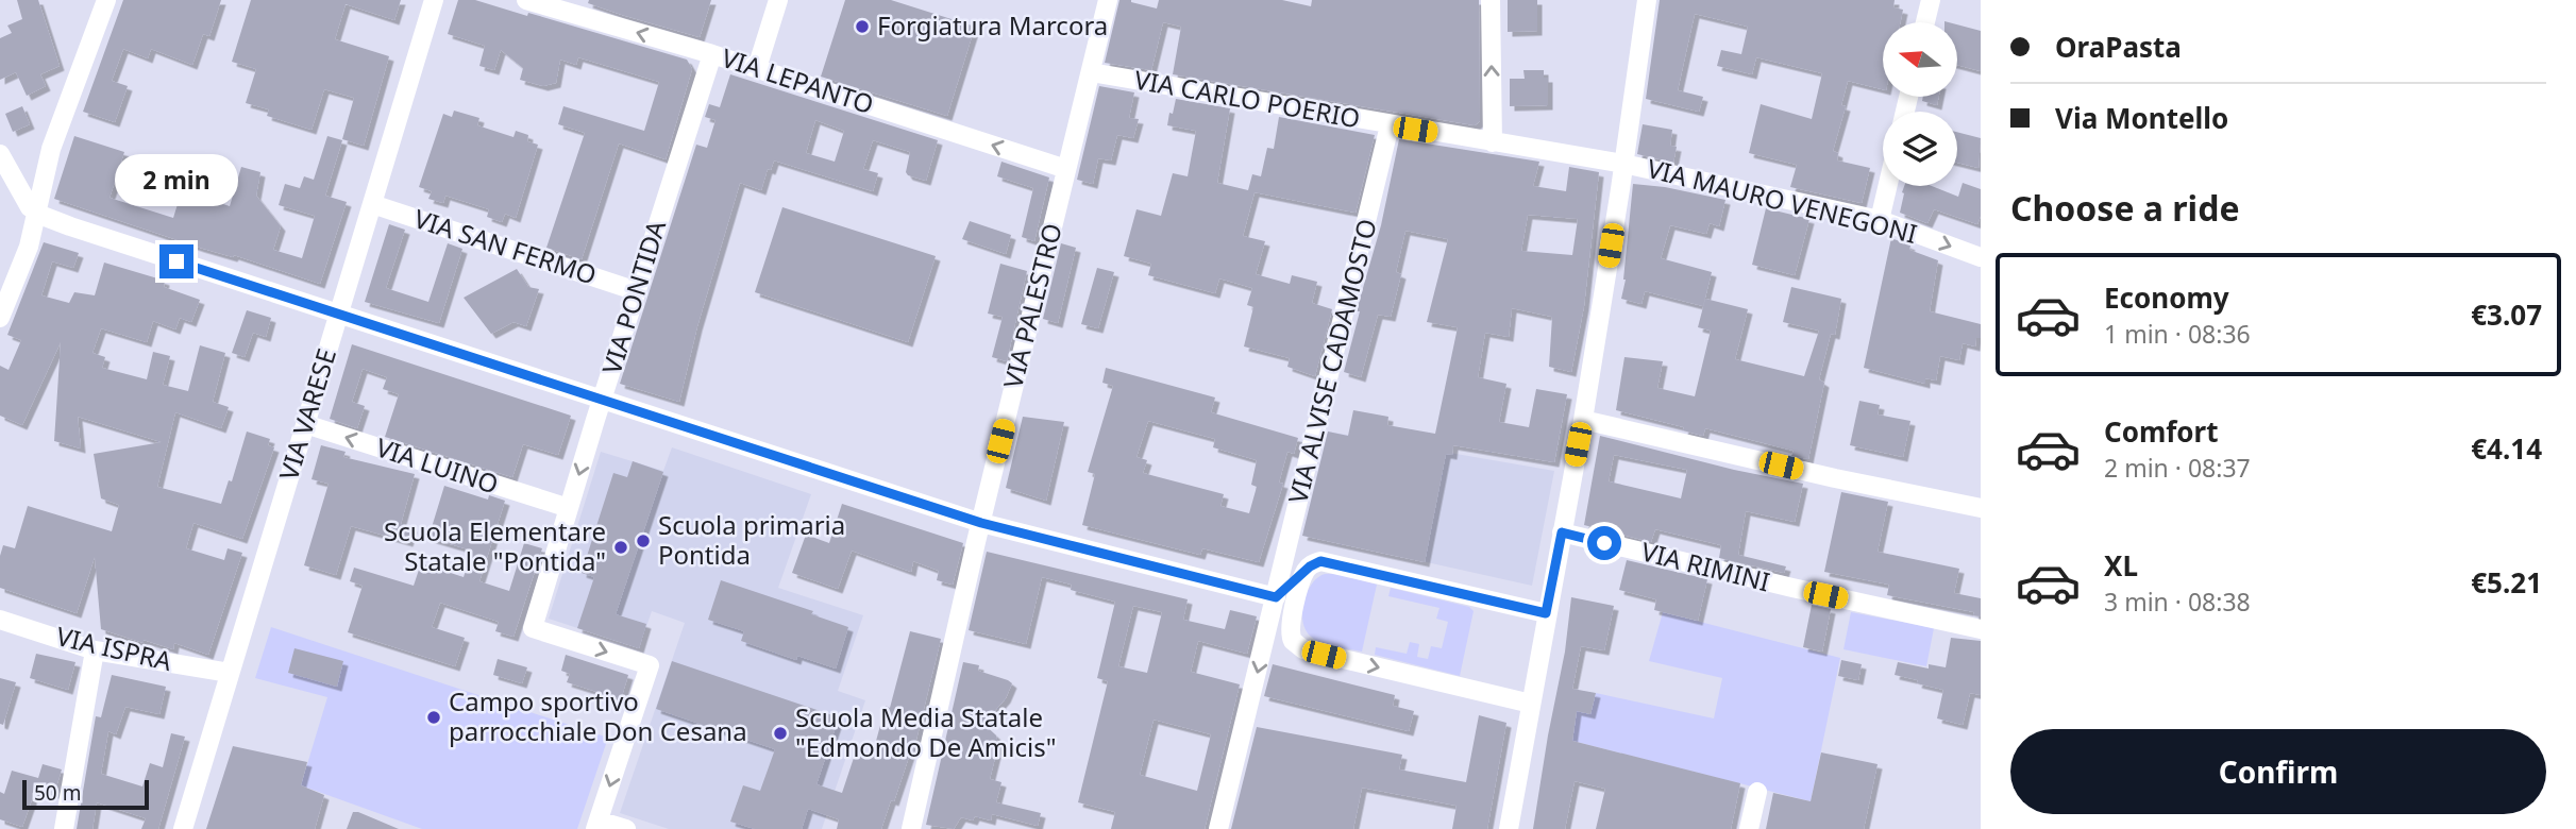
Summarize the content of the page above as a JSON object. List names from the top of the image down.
{
  "streets": {
    "street": [
      "VIA LEPANTO",
      "VIA CARLO POERIO",
      "VIA MAURO VENEGONI",
      "VIA SAN FERMO",
      "VIA PONTIDA",
      "VIA PALESTRO",
      "VIA ALVISE CADAMOSTO",
      "VIA VARESE",
      "VIA LUINO",
      "VIA RIMINI",
      "VIA ISPRA"
    ]
  },
  "crossings": [
    ["VIA LEPANTO", "VIA PONTIDA"],
    ["VIA LEPANTO", "VIA PALESTRO"],
    ["VIA CARLO POERIO", "VIA MAURO VENEGONI"],
    ["VIA CARLO POERIO", "VIA PALESTRO"],
    ["VIA CARLO POERIO", "VIA ALVISE CADAMOSTO"],
    ["VIA SAN FERMO", "VIA PONTIDA"],
    ["VIA SAN FERMO", "VIA VARESE"],
    ["VIA PONTIDA", "VIA LUINO"],
    ["VIA VARESE", "VIA LUINO"],
    ["VIA VARESE", "VIA ISPRA"]
  ],
  "one_way": ["VIA LEPANTO", "VIA PONTIDA"],
  "places": [
    "Forgiatura Marcora",
    "Scuola primaria Pontida",
    "Scuola Elementare Statale \"Pontida\"",
    "Campo sportivo parrocchiale Don Cesana",
    "Scuola Media Statale \"Edmondo De Amicis\""
  ],
  "scale_bar": "50 m",
  "north": "left",
  "page": {
    "banner": ["OraPasta", "Via Montello"],
    "bubble": "2 min",
    "heading": "Choose a ride",
    "list": [
      {
        "name": "Economy",
        "note": "1 min · 08:36",
        "value": "€3.07"
      },
      {
        "name": "Comfort",
        "note": "2 min · 08:37",
        "value": "€4.14"
      },
      {
        "name": "XL",
        "note": "3 min · 08:38",
        "value": "€5.21"
      }
    ],
    "buttons": "Confirm",
    "scale": "50 m"
  }
}
